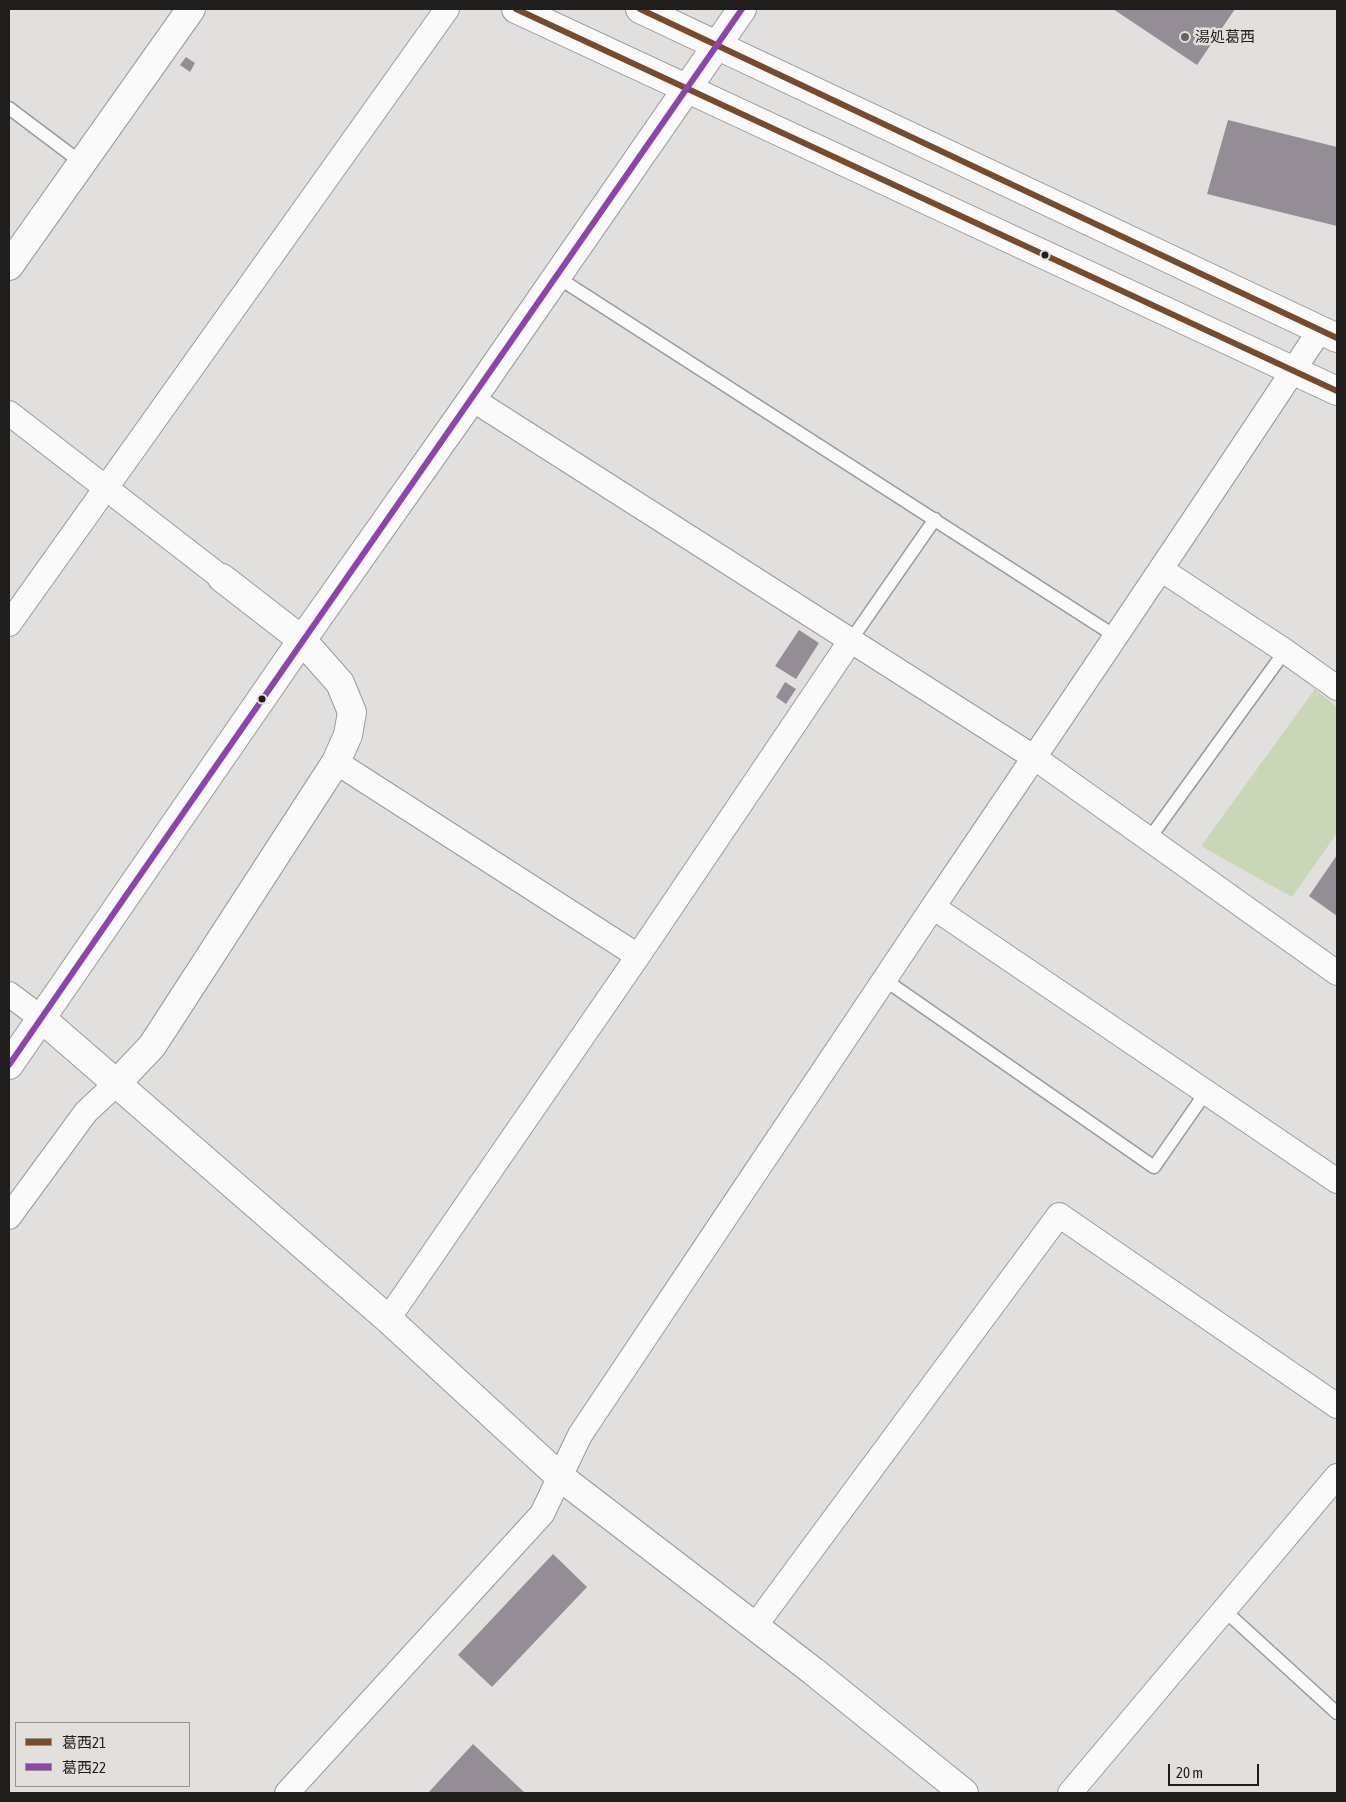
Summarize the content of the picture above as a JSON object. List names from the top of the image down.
{
  "places": ["湯処葛西"],
  "lines": ["transit line 葛西21", "transit line 葛西22"],
  "legend": ["葛西21", "葛西22"],
  "scale_bar": "20 m"
}
